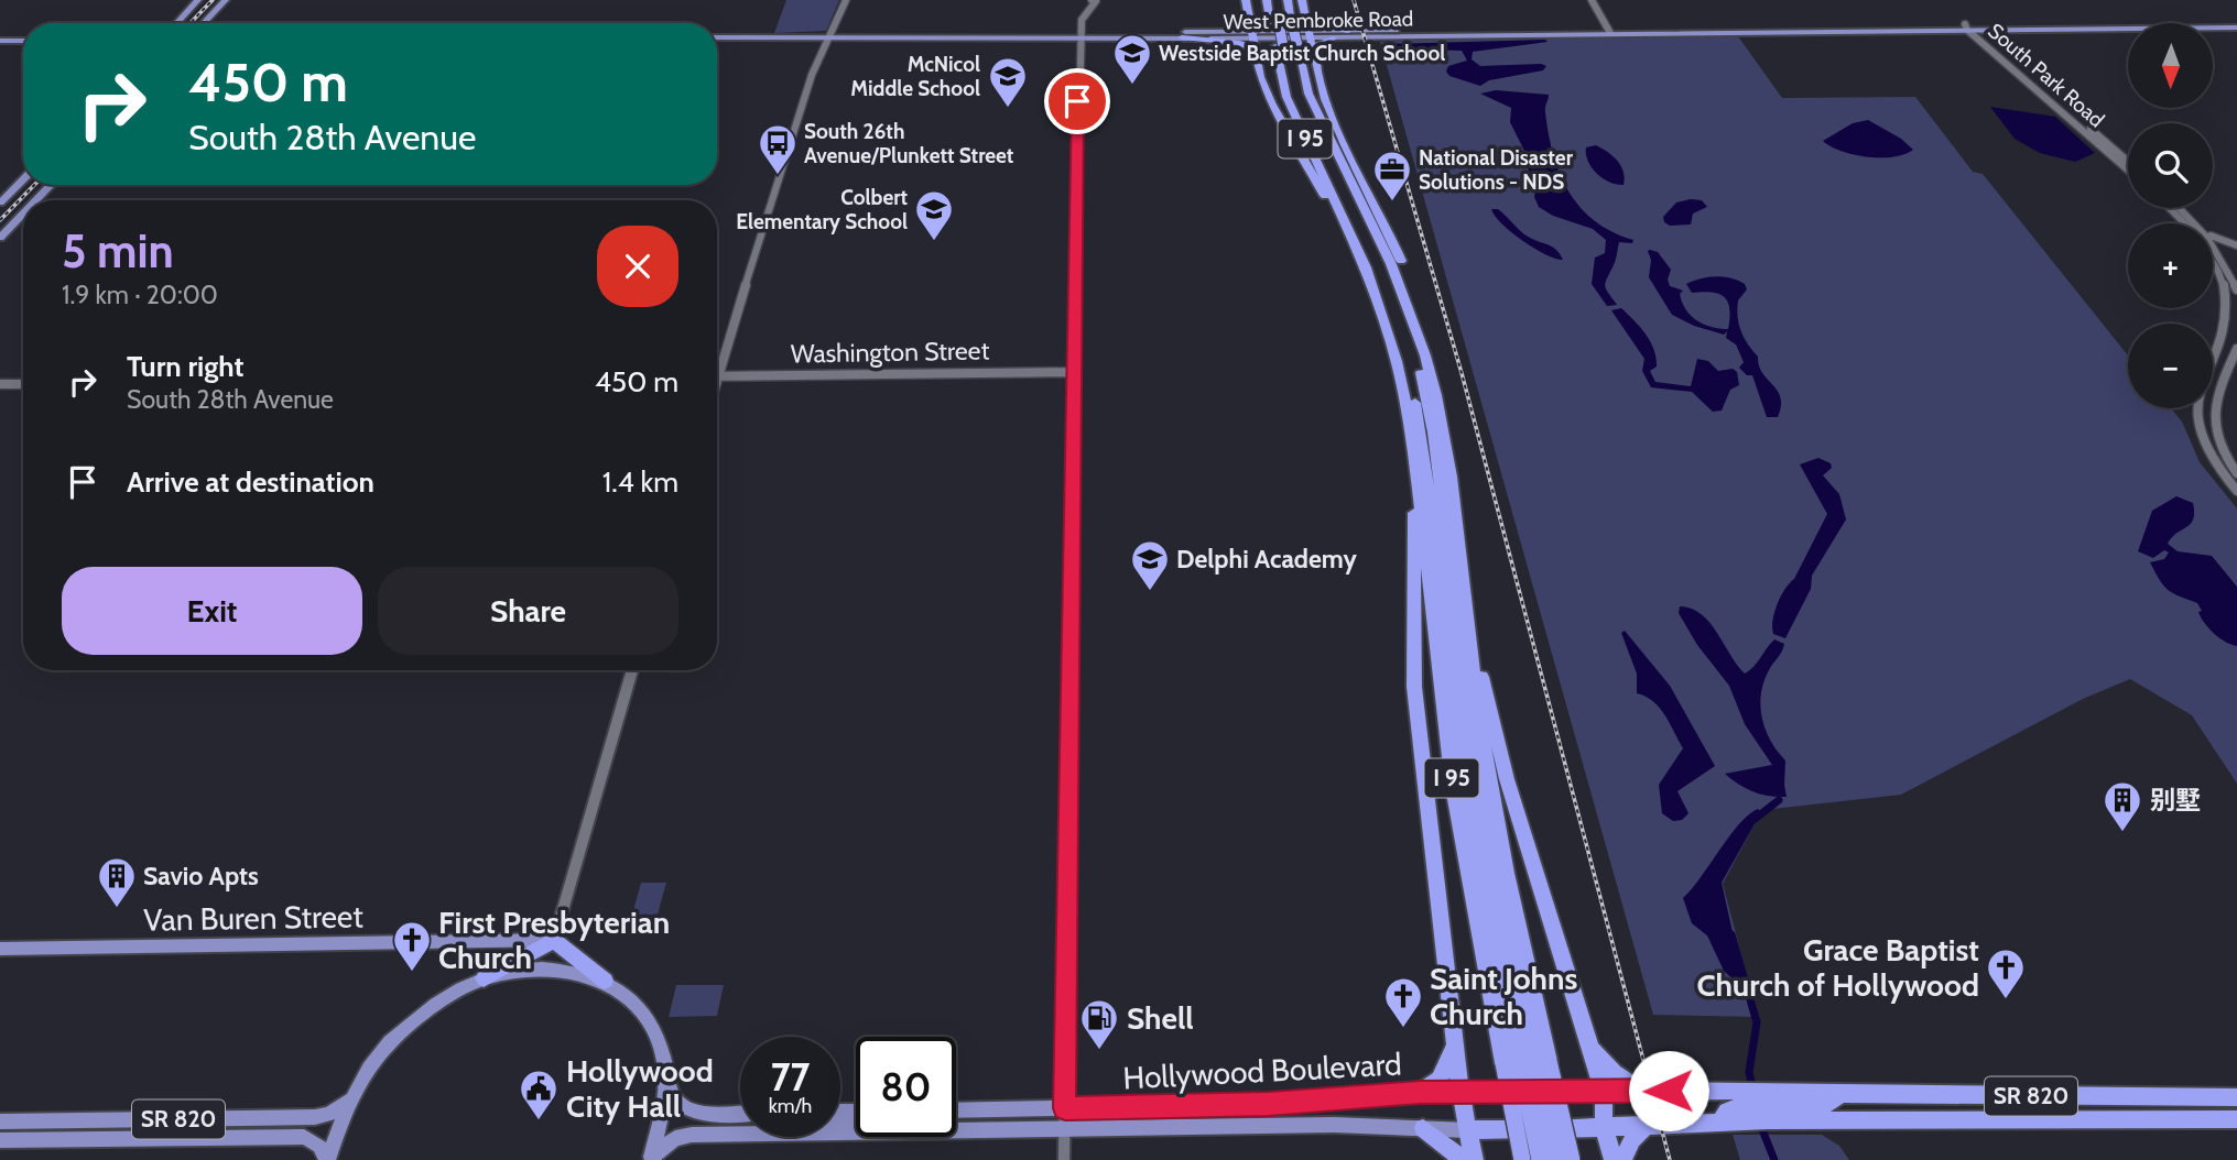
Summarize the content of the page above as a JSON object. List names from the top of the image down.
{
  "streets": {
    "highway": ["I 95", "Hollywood Boulevard", "SR 820"],
    "main road": ["West Pembroke Road", "Van Buren Street"],
    "street": ["South Park Road", "Washington Street"]
  },
  "crossings": [
    ["West Pembroke Road", "South Park Road"],
    ["Hollywood Boulevard", "SR 820"]
  ],
  "places": {
    "school or university": [
      "Westside Baptist Church School",
      "McNicol Middle School",
      "Colbert Elementary School",
      "Delphi Academy"
    ],
    "bus stop": ["South 26th Avenue/Plunkett Street"],
    "office": ["National Disaster Solutions - NDS"],
    "building": ["别墅", "Savio Apts"],
    "church": ["First Presbyterian Church", "Grace Baptist Church of Hollywood", "Saint Johns Church"],
    "fuel station": ["Shell"],
    "public building": ["Hollywood City Hall"]
  },
  "north": "bottom",
  "page": {
    "map_buttons": ["+", "−"],
    "turn": ["450 m", "South 28th Avenue"],
    "heading": ["5 min", "1.9 km · 20:00"],
    "list": [
      {
        "name": "Turn right",
        "note": "South 28th Avenue",
        "value": "450 m"
      },
      {
        "name": "Arrive at destination",
        "value": "1.4 km"
      }
    ],
    "buttons": ["Exit", "Share"],
    "speed": "77 km/h",
    "limit": "80"
  }
}
